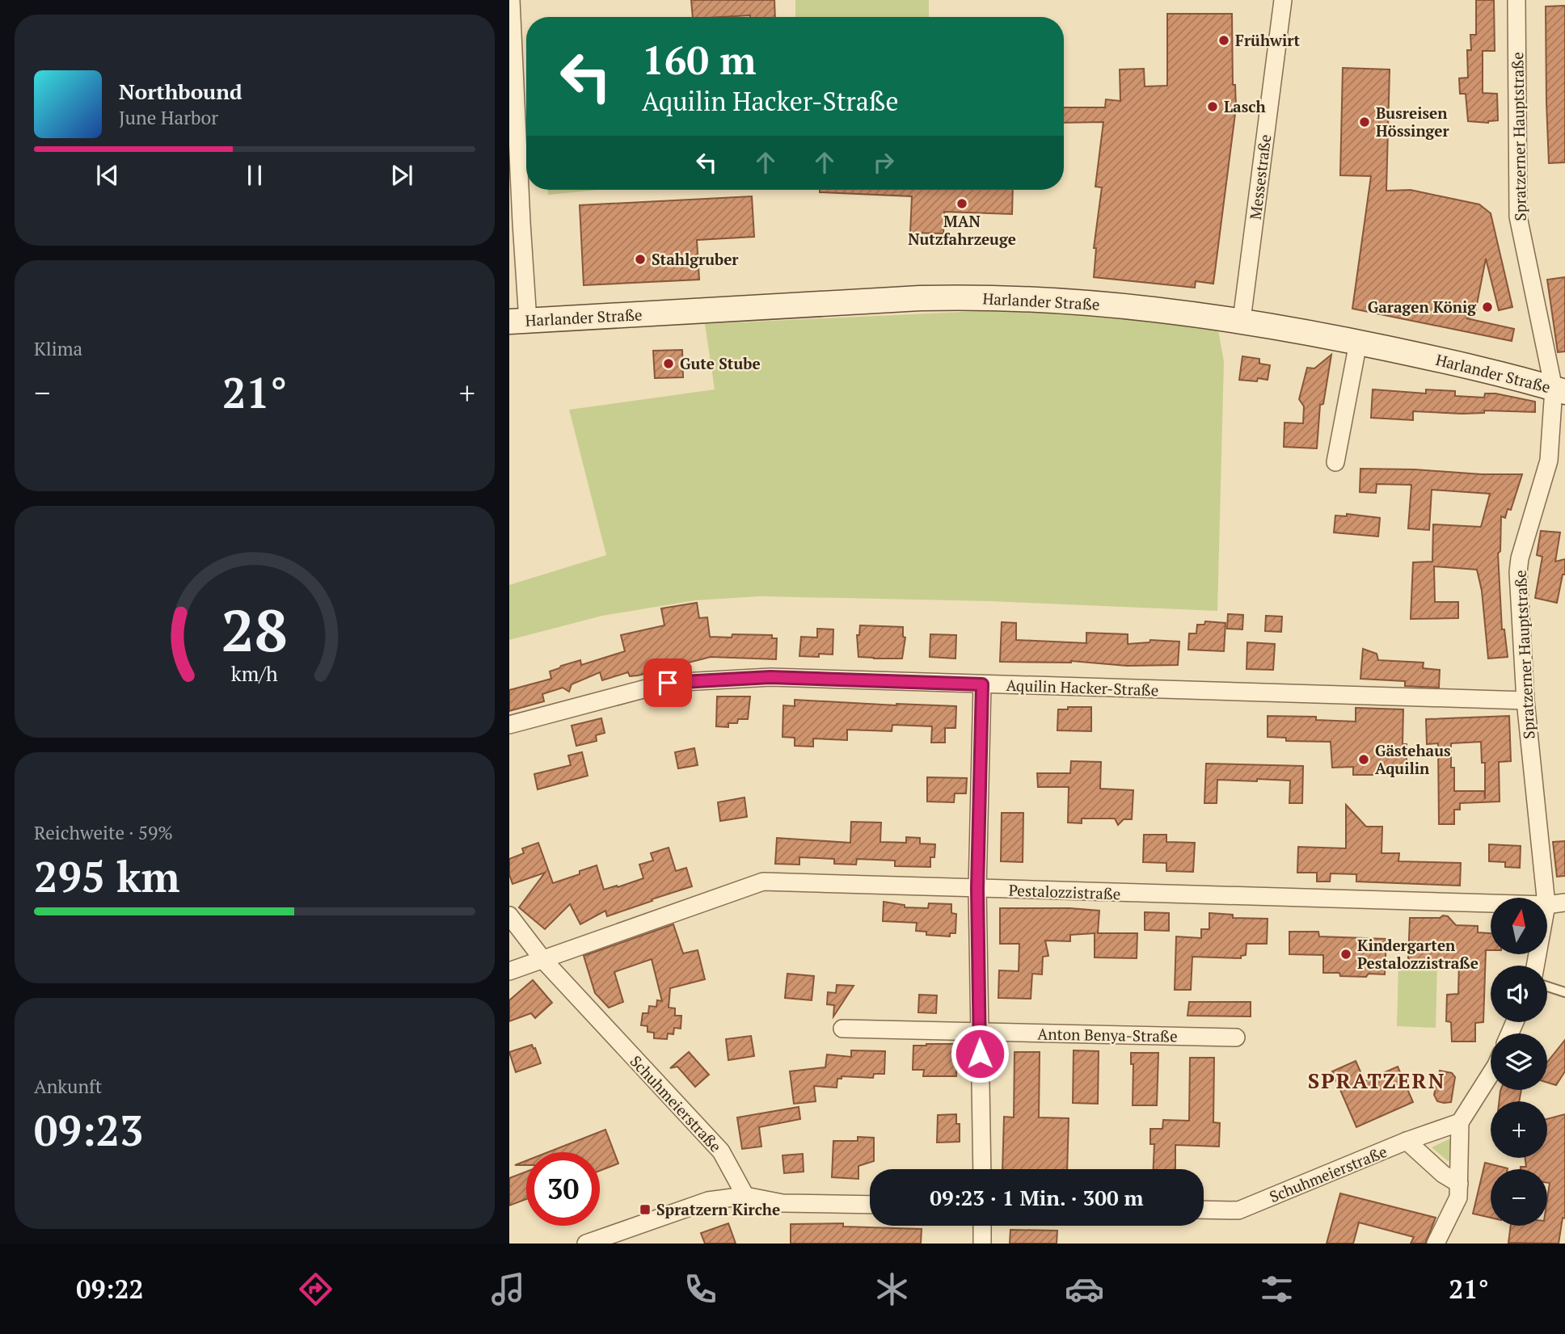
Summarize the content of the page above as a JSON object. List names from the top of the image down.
{
  "streets": {
    "main road": ["Harlander Straße"],
    "street": [
      "Spratzerner Hauptstraße",
      "Messestraße",
      "Aquilin Hacker-Straße",
      "Pestalozzistraße",
      "Anton Benya-Straße",
      "Schuhmeierstraße"
    ]
  },
  "crossings": [
    ["Spratzerner Hauptstraße", "Harlander Straße"],
    ["Spratzerner Hauptstraße", "Aquilin Hacker-Straße"],
    ["Messestraße", "Harlander Straße"],
    ["Pestalozzistraße", "Schuhmeierstraße"]
  ],
  "districts": ["SPRATZERN"],
  "places": {
    "other": [
      "Frühwirt",
      "Lasch",
      "Busreisen Hössinger",
      "MAN Nutzfahrzeuge",
      "Stahlgruber",
      "Garagen König",
      "Gute Stube",
      "Gästehaus Aquilin",
      "Kindergarten Pestalozzistraße"
    ],
    "transit": ["Spratzern Kirche"]
  },
  "north": "top",
  "page": {
    "turn": ["160 m", "Aquilin Hacker-Straße"],
    "song": ["Northbound", "June Harbor"],
    "tile": [
      "Klima",
      ["Reichweite · 59%", "295 km"],
      ["Ankunft", "09:23"]
    ],
    "heat": ["−", "21°", "+"],
    "map_buttons": ["+", "−"],
    "limit": "30",
    "trip": "09:23 · 1 Min. · 300 m",
    "tabs": ["09:22", "21°"],
    "gauge": ["28", "km/h"]
  }
}
